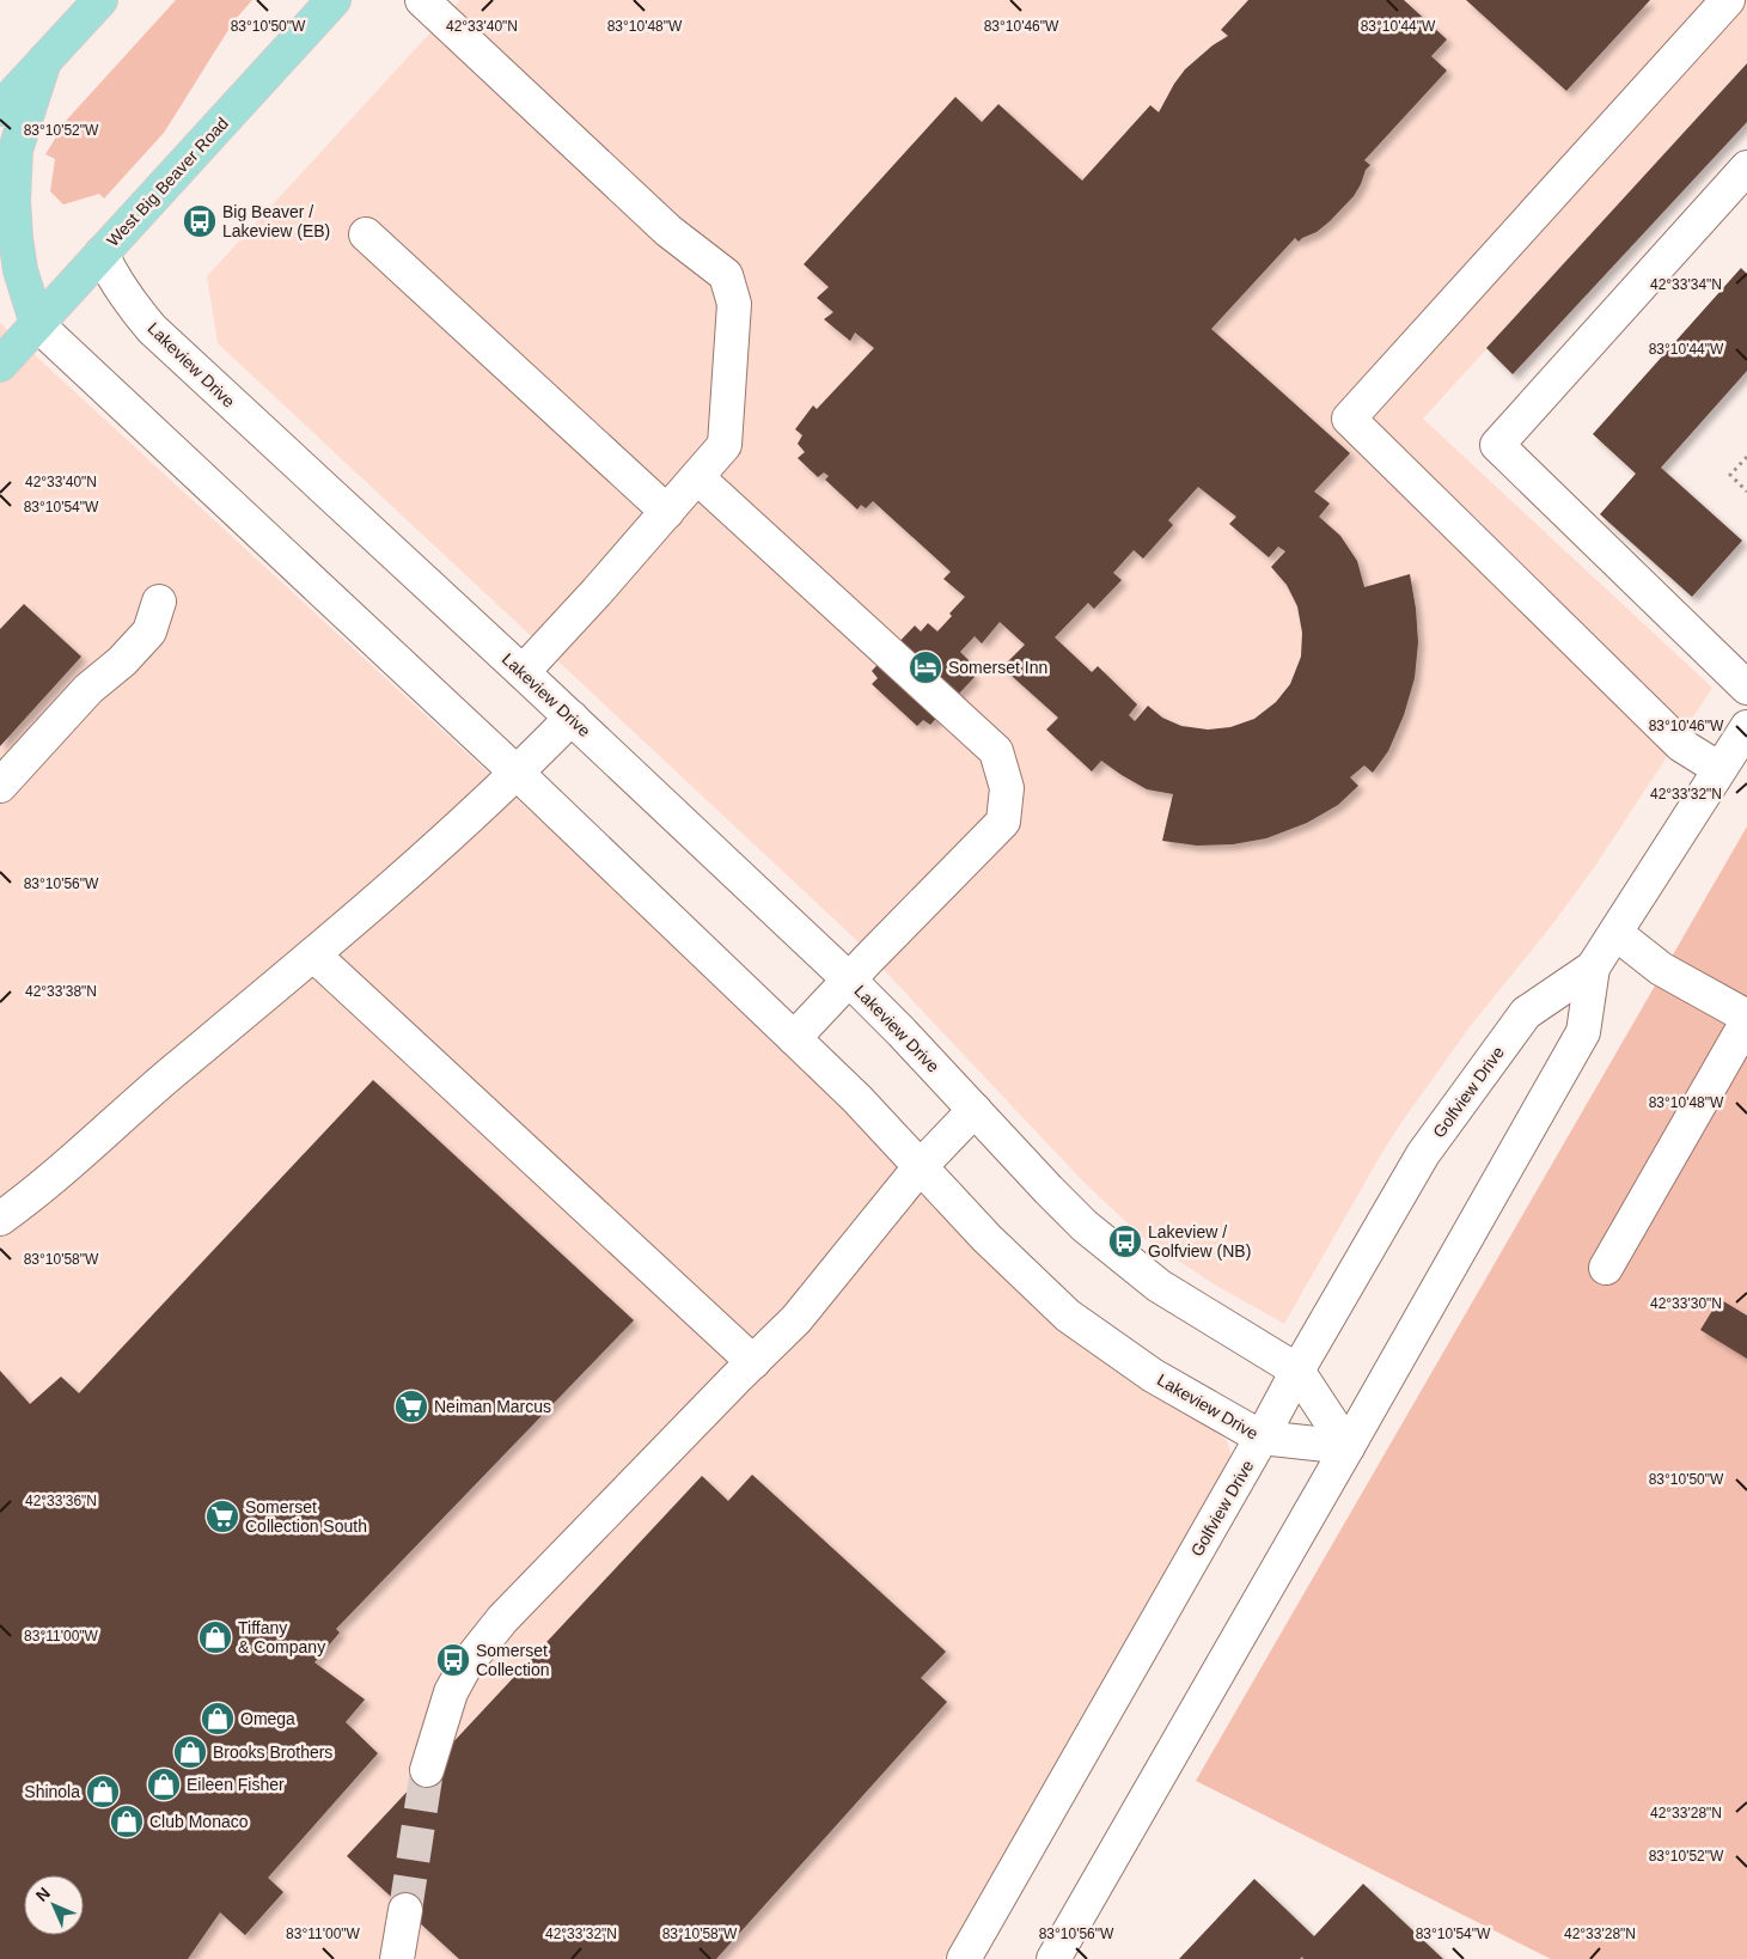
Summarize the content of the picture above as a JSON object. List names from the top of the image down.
{
  "streets": {
    "main road": ["West Big Beaver Road"],
    "street": ["Lakeview Drive", "Golfview Drive"]
  },
  "crossings": [
    ["West Big Beaver Road", "Lakeview Drive"],
    ["Lakeview Drive", "Golfview Drive"]
  ],
  "places": {
    "bus stop": ["Big Beaver / Lakeview (EB)", "Lakeview / Golfview (NB)", "Somerset Collection"],
    "hotel": ["Somerset Inn"],
    "supermarket": ["Neiman Marcus", "Somerset Collection South"],
    "shop": [
      "Tiffany & Company",
      "Omega",
      "Brooks Brothers",
      "Eileen Fisher",
      "Shinola",
      "Club Monaco"
    ]
  },
  "north": "top left",
  "coordinates": [
    "83°10'50\"W",
    "42°33'40\"N",
    "83°10'48\"W",
    "83°10'46\"W",
    "83°10'44\"W",
    "83°10'52\"W",
    "42°33'34\"N",
    "83°10'54\"W",
    "42°33'32\"N",
    "83°10'56\"W",
    "42°33'38\"N",
    "83°10'58\"W",
    "42°33'30\"N",
    "42°33'36\"N",
    "83°11'00\"W",
    "42°33'28\"N"
  ]
}
